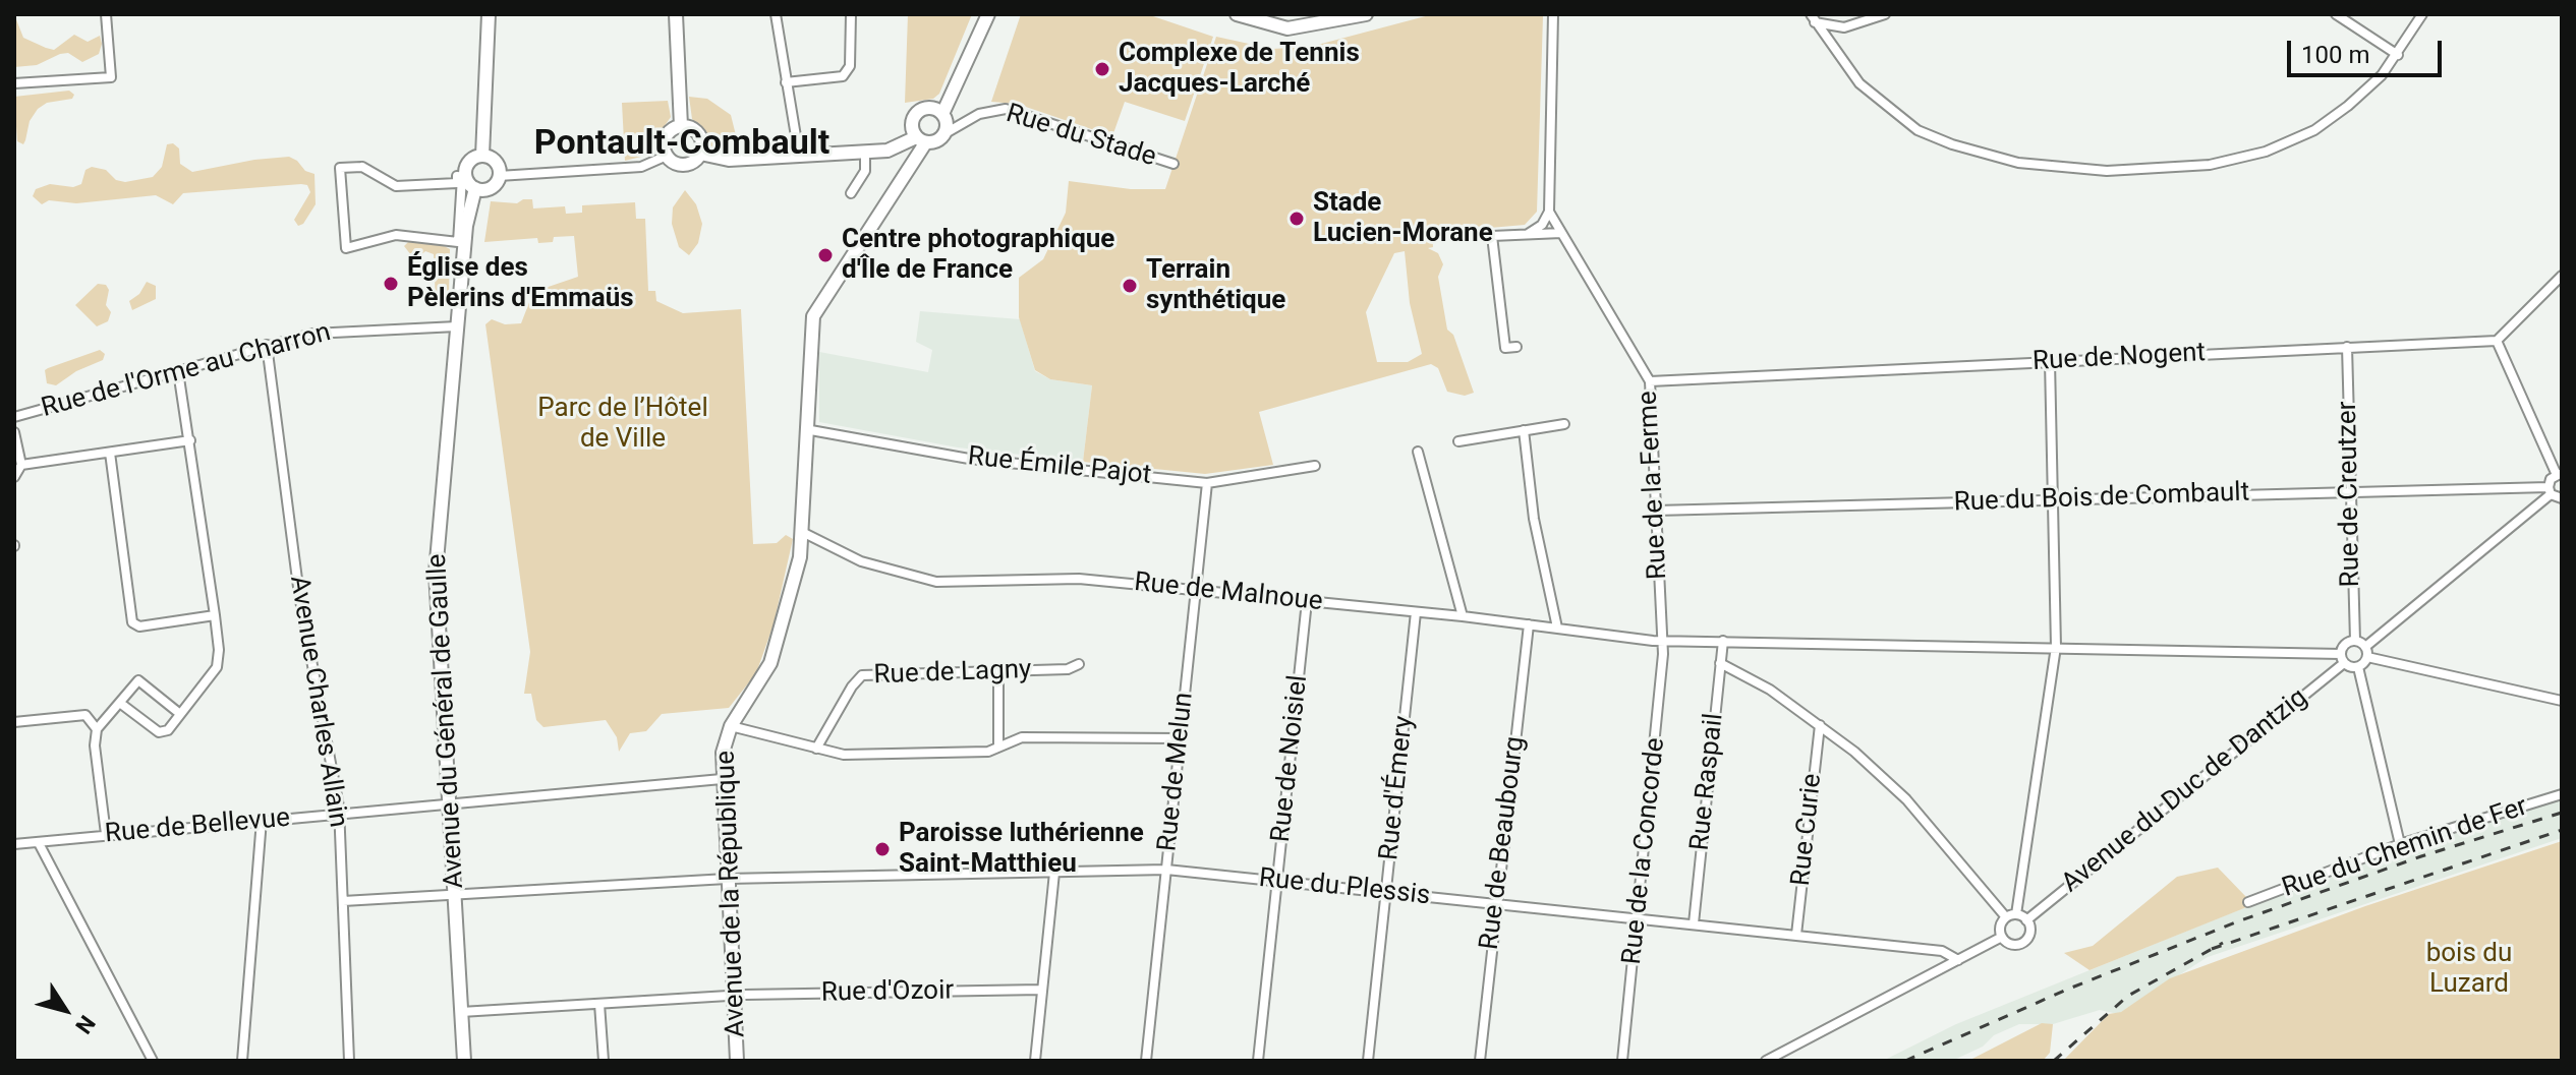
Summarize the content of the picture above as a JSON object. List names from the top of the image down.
{
  "streets": {
    "street": [
      "Rue du Stade",
      "Rue de Nogent",
      "Rue de l'Orme au Charron",
      "Rue Émile Pajot",
      "Rue de la Ferme",
      "Rue de Creutzer",
      "Rue du Bois de Combault",
      "Rue de Malnoue",
      "Rue de Lagny",
      "Avenue Charles Allain",
      "Avenue du Général de Gaulle",
      "Rue de Noisiel",
      "Rue de Melun",
      "Rue Raspail",
      "Rue d'Émery",
      "Avenue du Duc de Dantzig",
      "Rue de Bellevue",
      "Rue Curie",
      "Rue de Beaubourg",
      "Rue du Chemin de Fer",
      "Rue de la Concorde",
      "Rue du Plessis",
      "Avenue de la République",
      "Rue d'Ozoir"
    ]
  },
  "crossings": [
    ["Rue du Stade", "Avenue de la République"],
    ["Rue de Nogent", "Rue de la Ferme"],
    ["Rue de Nogent", "Rue de Creutzer"],
    ["Rue de l'Orme au Charron", "Avenue Charles Allain"],
    ["Rue de l'Orme au Charron", "Avenue du Général de Gaulle"],
    ["Rue Émile Pajot", "Rue de Melun"],
    ["Rue Émile Pajot", "Avenue de la République"],
    ["Rue de la Ferme", "Rue du Bois de Combault"],
    ["Rue de la Ferme", "Rue de Malnoue"],
    ["Rue de la Ferme", "Rue de la Concorde"],
    ["Rue de Creutzer", "Rue du Bois de Combault"],
    ["Rue de Creutzer", "Avenue du Duc de Dantzig"],
    ["Rue de Malnoue", "Rue de Noisiel"],
    ["Rue de Malnoue", "Rue de Melun"],
    ["Rue de Malnoue", "Rue d'Émery"],
    ["Rue de Malnoue", "Rue de Beaubourg"],
    ["Rue de Malnoue", "Rue de la Concorde"],
    ["Rue de Malnoue", "Avenue de la République"],
    ["Avenue Charles Allain", "Rue de Bellevue"],
    ["Avenue Charles Allain", "Rue du Plessis"],
    ["Avenue du Général de Gaulle", "Rue de Bellevue"],
    ["Avenue du Général de Gaulle", "Rue du Plessis"],
    ["Avenue du Général de Gaulle", "Rue d'Ozoir"],
    ["Rue de Noisiel", "Rue du Plessis"],
    ["Rue de Melun", "Rue du Plessis"],
    ["Rue Raspail", "Rue du Plessis"],
    ["Rue d'Émery", "Rue du Plessis"],
    ["Rue de Bellevue", "Avenue de la République"],
    ["Rue Curie", "Rue du Plessis"],
    ["Rue de Beaubourg", "Rue du Plessis"],
    ["Rue de la Concorde", "Rue du Plessis"],
    ["Rue du Plessis", "Avenue de la République"],
    ["Avenue de la République", "Rue d'Ozoir"]
  ],
  "districts": ["Pontault-Combault"],
  "parks": ["Parc de l’Hôtel de Ville", "bois du Luzard"],
  "places": [
    "Complexe de Tennis Jacques-Larché",
    "Stade Lucien-Morane",
    "Centre photographique d'Île de France",
    "Église des Pèlerins d'Emmaüs",
    "Terrain synthétique",
    "Paroisse luthérienne Saint-Matthieu"
  ],
  "scale_bar": "100 m",
  "north": "bottom right"
}
